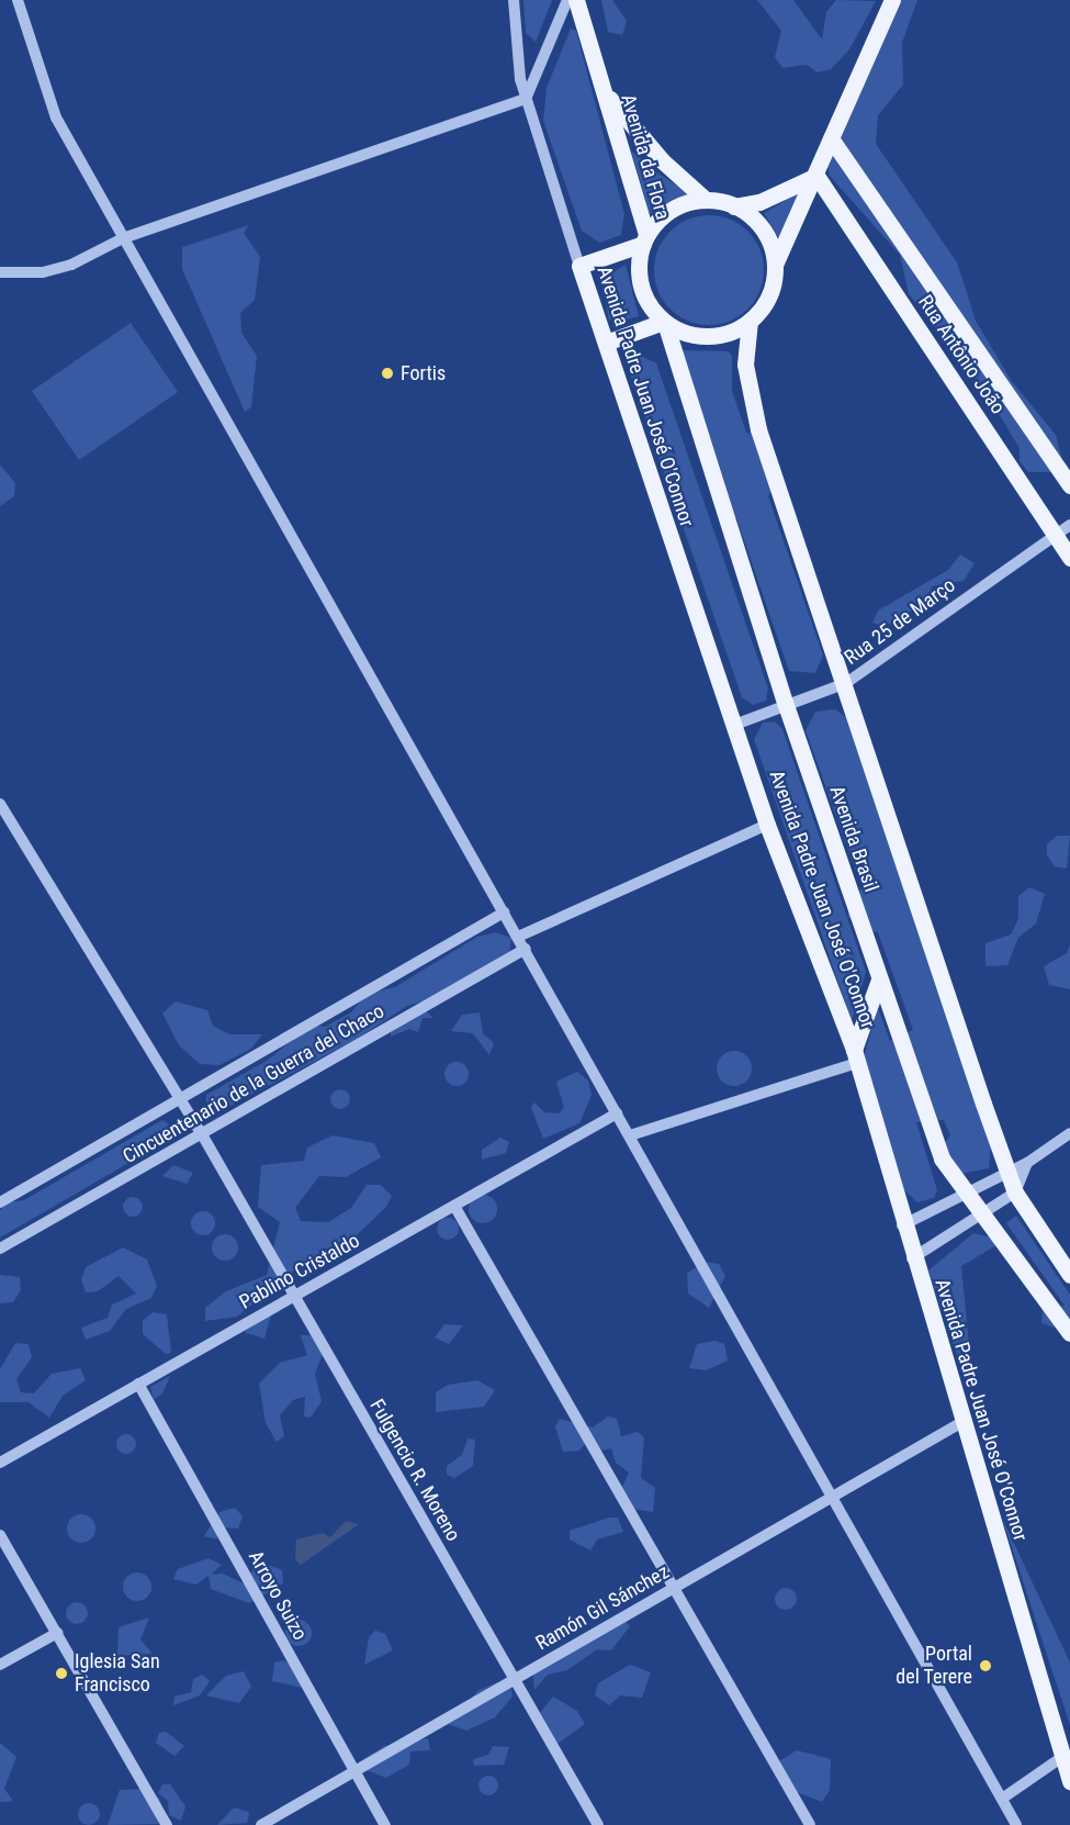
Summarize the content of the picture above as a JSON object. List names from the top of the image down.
{
  "streets": {
    "main road": [
      "Avenida da Flora",
      "Rua Antônio João",
      "Avenida Padre Juan José O'Connor",
      "Avenida Brasil"
    ],
    "street": [
      "Rua 25 de Março",
      "Cincuentenario de la Guerra del Chaco",
      "Pablino Cristaldo",
      "Fulgencio R. Moreno",
      "Arroyo Suizo",
      "Ramón Gil Sánchez"
    ]
  },
  "crossings": [
    ["Avenida da Flora", "Avenida Brasil"],
    ["Rua Antônio João", "Rua 25 de Março"],
    ["Avenida Padre Juan José O'Connor", "Rua 25 de Março"],
    ["Avenida Padre Juan José O'Connor", "Ramón Gil Sánchez"],
    ["Rua 25 de Março", "Avenida Brasil"],
    ["Cincuentenario de la Guerra del Chaco", "Fulgencio R. Moreno"],
    ["Pablino Cristaldo", "Fulgencio R. Moreno"],
    ["Pablino Cristaldo", "Arroyo Suizo"],
    ["Fulgencio R. Moreno", "Ramón Gil Sánchez"],
    ["Arroyo Suizo", "Ramón Gil Sánchez"]
  ],
  "places": ["Fortis", "Portal del Terere", "Iglesia San Francisco"]
}
